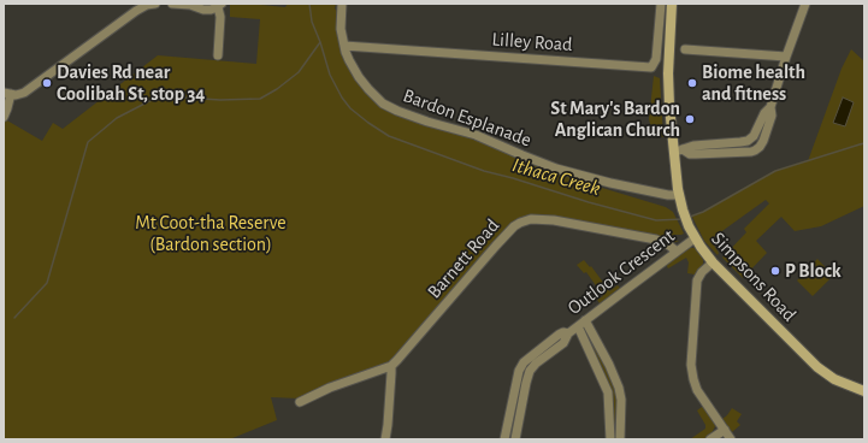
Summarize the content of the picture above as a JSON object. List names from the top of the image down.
{
  "streets": {
    "main road": ["Simpsons Road"],
    "street": [
      "Lilley Road",
      "Bardon Esplanade",
      "Barnett Road",
      "Outlook Crescent"
    ]
  },
  "crossings": [
    ["Lilley Road", "Bardon Esplanade"],
    ["Bardon Esplanade", "Simpsons Road"],
    ["Barnett Road", "Outlook Crescent"],
    ["Outlook Crescent", "Simpsons Road"]
  ],
  "water": ["Ithaca Creek"],
  "parks": ["Mt Coot-tha Reserve (Bardon section)"],
  "places": [
    "Davies Rd near Coolibah St, stop 34",
    "Biome health and fitness",
    "St Mary's Bardon Anglican Church",
    "P Block"
  ]
}
